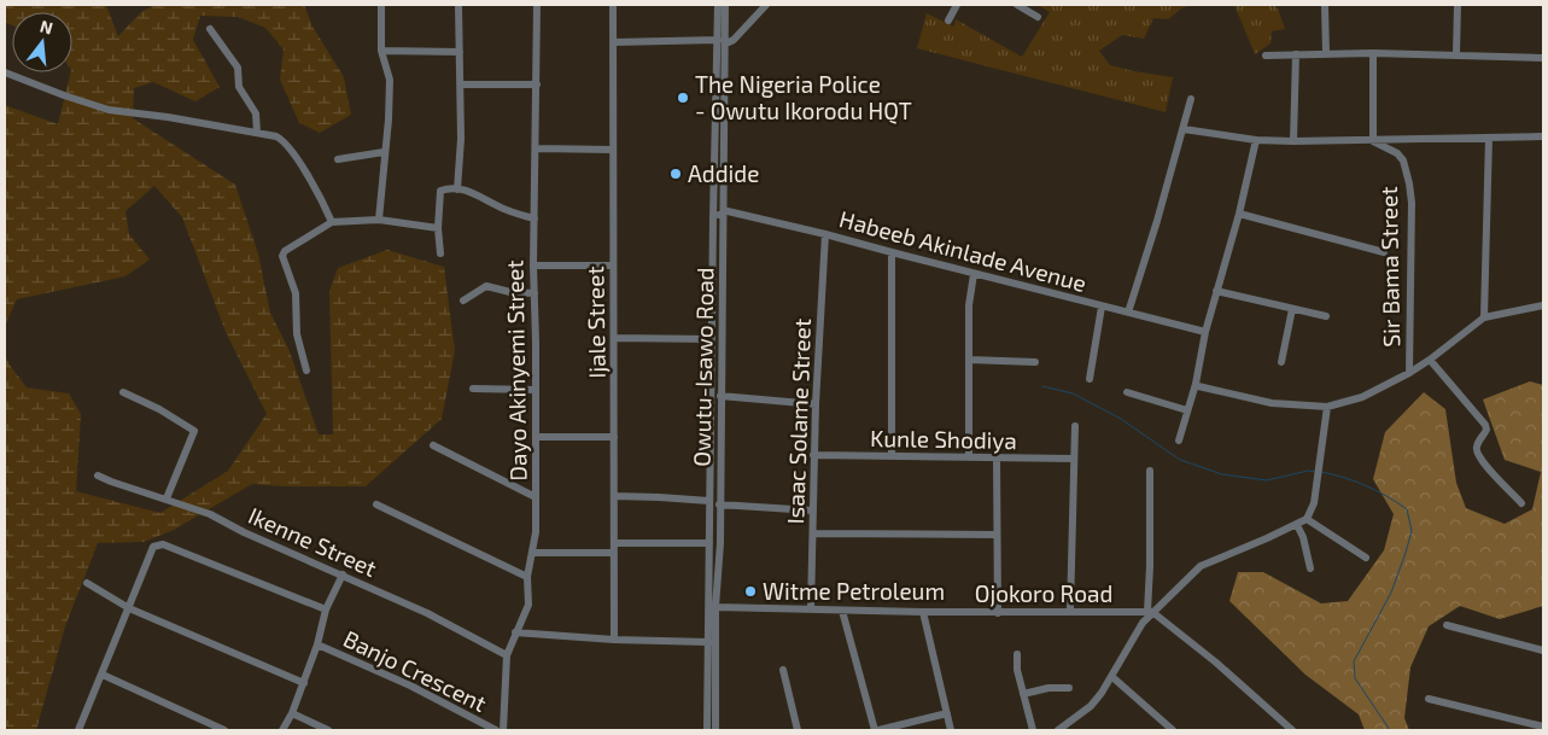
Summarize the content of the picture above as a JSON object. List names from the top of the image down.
{
  "streets": {
    "street": [
      "Habeeb Akinlade Avenue",
      "Sir Bama Street",
      "Ijale Street",
      "Owutu-Isawo Road",
      "Dayo Akinyemi Street",
      "Isaac Solame Street",
      "Kunle Shodiya",
      "Ikenne Street",
      "Ojokoro Road",
      "Banjo Crescent"
    ]
  },
  "crossings": [
    ["Habeeb Akinlade Avenue", "Owutu-Isawo Road"],
    ["Habeeb Akinlade Avenue", "Isaac Solame Street"],
    ["Owutu-Isawo Road", "Ojokoro Road"],
    ["Dayo Akinyemi Street", "Ikenne Street"],
    ["Isaac Solame Street", "Kunle Shodiya"],
    ["Isaac Solame Street", "Ojokoro Road"]
  ],
  "places": ["The Nigeria Police - Owutu Ikorodu HQT", "Addide", "Witme Petroleum"],
  "north": "top"
}
